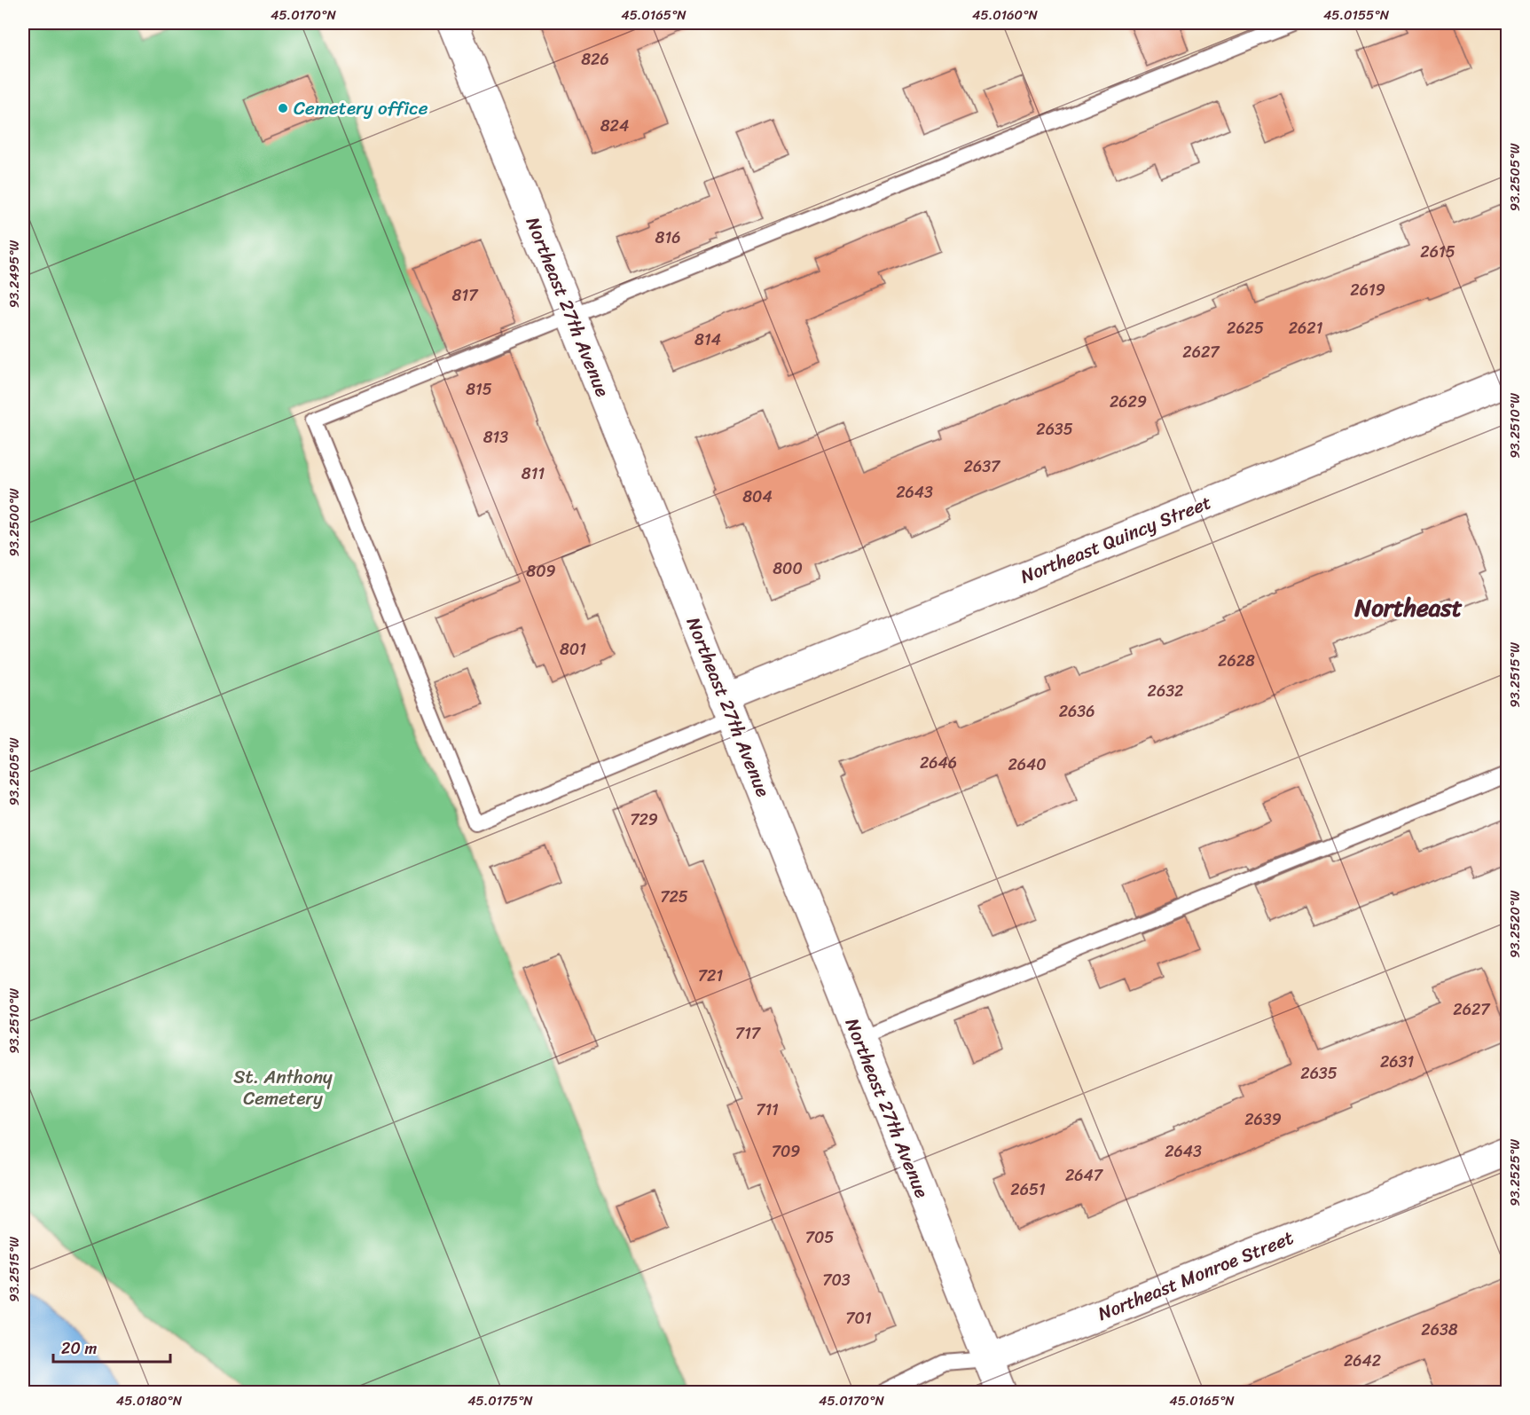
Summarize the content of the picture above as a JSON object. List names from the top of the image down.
{
  "streets": {
    "street": ["Northeast 27th Avenue", "Northeast Quincy Street", "Northeast Monroe Street"]
  },
  "crossings": [
    ["Northeast 27th Avenue", "Northeast Quincy Street"],
    ["Northeast 27th Avenue", "Northeast Monroe Street"]
  ],
  "districts": ["Northeast"],
  "parks": ["St. Anthony Cemetery"],
  "places": ["Cemetery office"],
  "house_numbers": [
    "826",
    "824",
    "816",
    "2615",
    "2619",
    "817",
    "2625",
    "2621",
    "814",
    "2627",
    "815",
    "2629",
    "2635",
    "813",
    "2637",
    "811",
    "2643",
    "804",
    "800",
    "809",
    "801",
    "2628",
    "2632",
    "2636",
    "2646",
    "2640",
    "729",
    "725",
    "721",
    "2627",
    "717",
    "2631",
    "2635",
    "711",
    "2639",
    "709",
    "2643",
    "2647",
    "2651",
    "705",
    "703",
    "701",
    "2638",
    "2642"
  ],
  "scale_bar": "20 m",
  "coordinates": [
    "45.0170°N",
    "45.0165°N",
    "45.0160°N",
    "45.0155°N",
    "93.2505°W",
    "93.2495°W",
    "93.2510°W",
    "93.2500°W",
    "93.2515°W",
    "93.2520°W",
    "93.2525°W",
    "45.0180°N",
    "45.0175°N"
  ]
}
